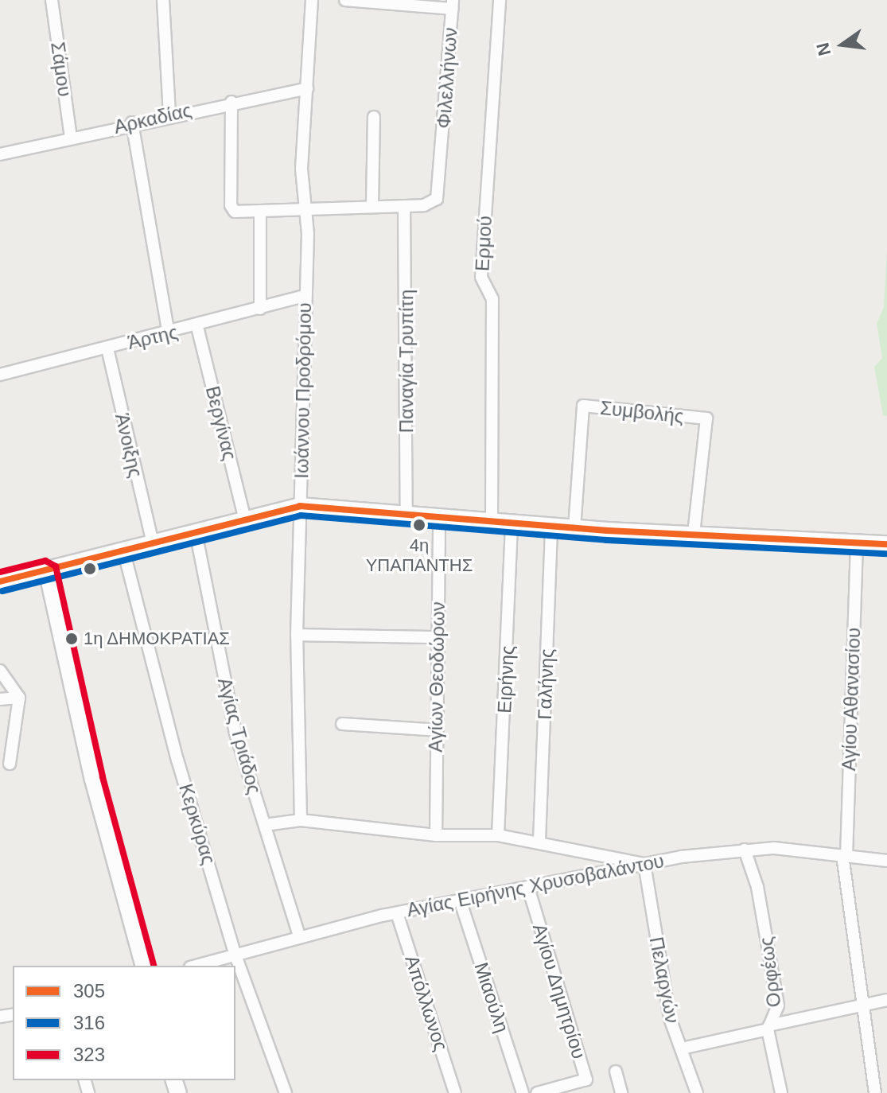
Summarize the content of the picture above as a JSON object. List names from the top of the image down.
{
  "streets": {
    "street": [
      "Σάμου",
      "Φιλελλήνων",
      "Αρκαδίας",
      "Ερμού",
      "Άρτης",
      "Παναγία Τρυπίτη",
      "Ιωάννου Προδρόμου",
      "Συμβολής",
      "Βεργίνας",
      "Άνοιξης",
      "Αγίων Θεοδώρων",
      "Ειρήνης",
      "Γαλήνης",
      "Αγίου Αθανασίου",
      "Αγίας Τριάδος",
      "Κερκύρας",
      "Αγίας Ειρήνης Χρυσοβαλάντου",
      "Ορφέως",
      "Πελαργών",
      "Αγίου Δημητρίου",
      "Μιαούλη",
      "Απόλλωνος"
    ]
  },
  "crossings": [
    ["Σάμου", "Αρκαδίας"],
    ["Φιλελλήνων", "Παναγία Τρυπίτη"],
    ["Αρκαδίας", "Ιωάννου Προδρόμου"],
    ["Άρτης", "Ιωάννου Προδρόμου"],
    ["Άρτης", "Βεργίνας"],
    ["Άρτης", "Άνοιξης"],
    ["Αγίου Αθανασίου", "Αγίας Ειρήνης Χρυσοβαλάντου"],
    ["Αγίας Τριάδος", "Αγίας Ειρήνης Χρυσοβαλάντου"],
    ["Κερκύρας", "Αγίας Ειρήνης Χρυσοβαλάντου"],
    ["Αγίας Ειρήνης Χρυσοβαλάντου", "Ορφέως"],
    ["Αγίας Ειρήνης Χρυσοβαλάντου", "Πελαργών"],
    ["Αγίας Ειρήνης Χρυσοβαλάντου", "Αγίου Δημητρίου"],
    ["Αγίας Ειρήνης Χρυσοβαλάντου", "Μιαούλη"],
    ["Αγίας Ειρήνης Χρυσοβαλάντου", "Απόλλωνος"]
  ],
  "places": ["4η ΥΠΑΠΑΝΤΗΣ", "1η ΔΗΜΟΚΡΑΤΙΑΣ"],
  "lines": ["transit line 305", "transit line 316", "transit line 323"],
  "legend": ["305", "316", "323"],
  "north": "left"
}
